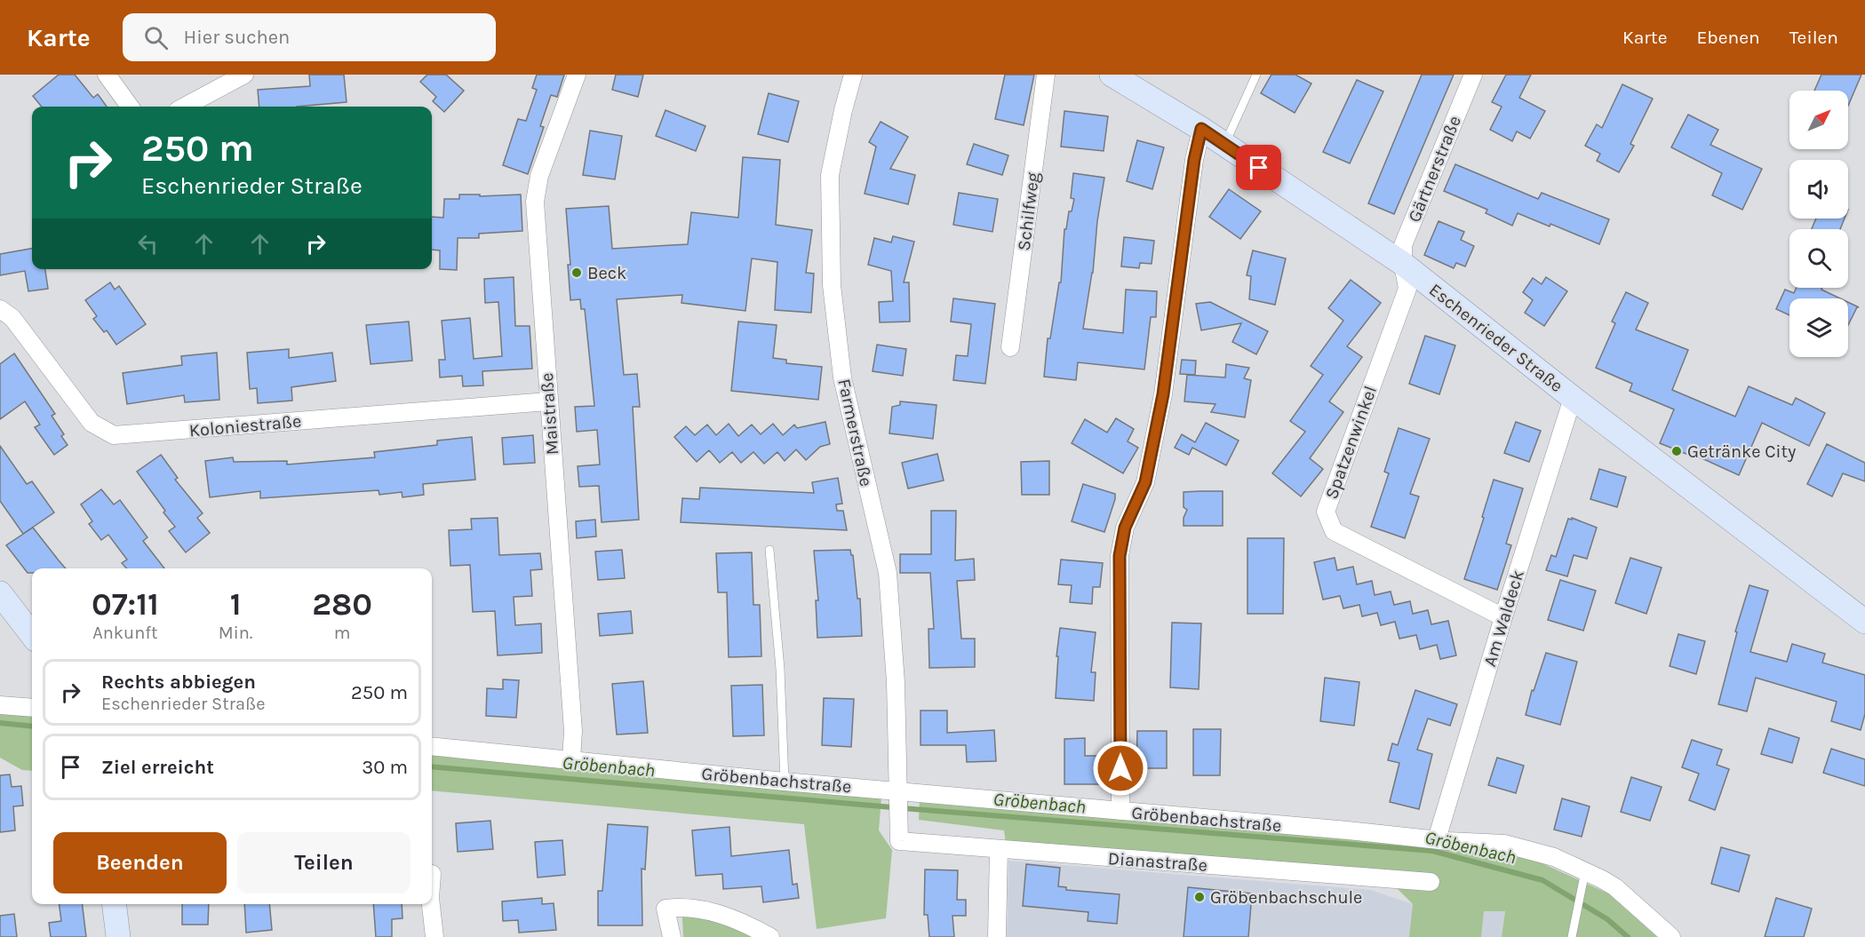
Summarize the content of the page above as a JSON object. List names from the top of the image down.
{
  "streets": {
    "street": [
      "Gärtnerstraße",
      "Schilfweg",
      "Eschenrieder Straße",
      "Maistraße",
      "Koloniestraße",
      "Farmerstraße",
      "Spatzenwinkel",
      "Am Waldeck",
      "Gröbenbachstraße",
      "Dianastraße"
    ]
  },
  "crossings": [
    ["Gärtnerstraße", "Eschenrieder Straße"],
    ["Gärtnerstraße", "Spatzenwinkel"],
    ["Eschenrieder Straße", "Spatzenwinkel"],
    ["Eschenrieder Straße", "Am Waldeck"],
    ["Maistraße", "Koloniestraße"],
    ["Maistraße", "Gröbenbachstraße"],
    ["Farmerstraße", "Gröbenbachstraße"],
    ["Farmerstraße", "Dianastraße"],
    ["Spatzenwinkel", "Am Waldeck"],
    ["Am Waldeck", "Gröbenbachstraße"],
    ["Gröbenbachstraße", "Dianastraße"]
  ],
  "water": ["Gröbenbach"],
  "places": ["Beck", "Getränke City", "Gröbenbachschule"],
  "north": "top right",
  "page": {
    "header": "Karte",
    "search": "Hier suchen",
    "nav": ["Karte", "Ebenen", "Teilen"],
    "turn": ["250 m", "Eschenrieder Straße"],
    "eta": [
      "07:11",
      "Ankunft",
      "1",
      "Min.",
      "280",
      "m"
    ],
    "list": [
      {
        "name": "Rechts abbiegen",
        "note": "Eschenrieder Straße",
        "value": "250 m"
      },
      {
        "name": "Ziel erreicht",
        "value": "30 m"
      }
    ],
    "buttons": ["Beenden", "Teilen"]
  }
}
